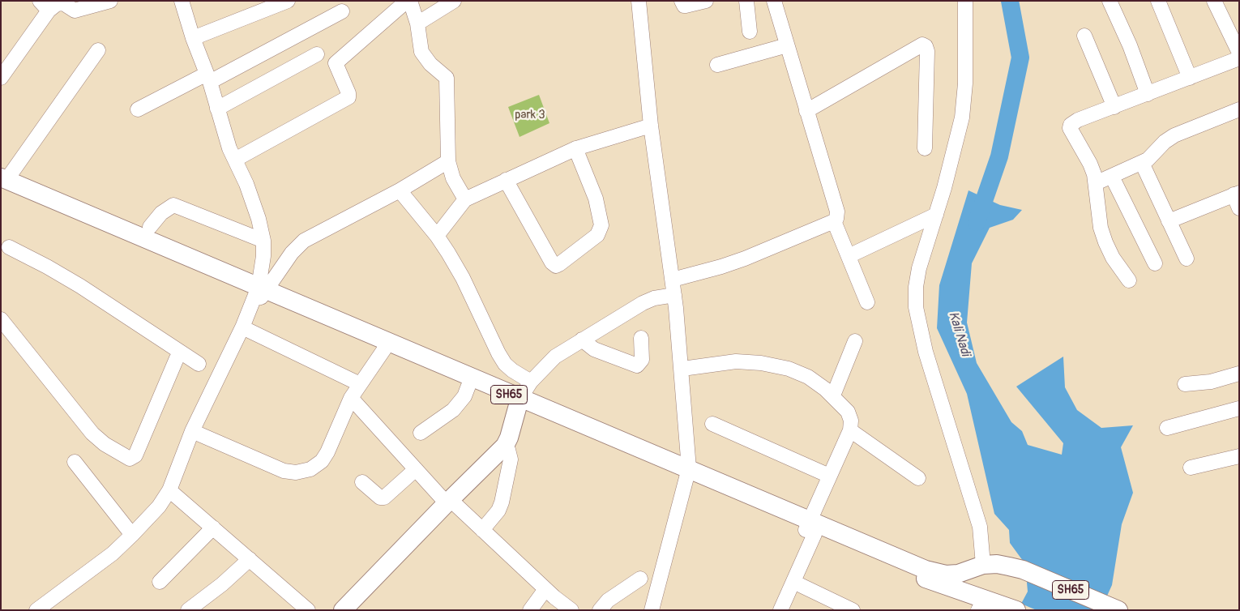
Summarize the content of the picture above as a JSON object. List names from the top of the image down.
{
  "streets": {
    "main road": ["SH65"]
  },
  "water": ["Kali Nadi"],
  "parks": ["park 3"]
}
